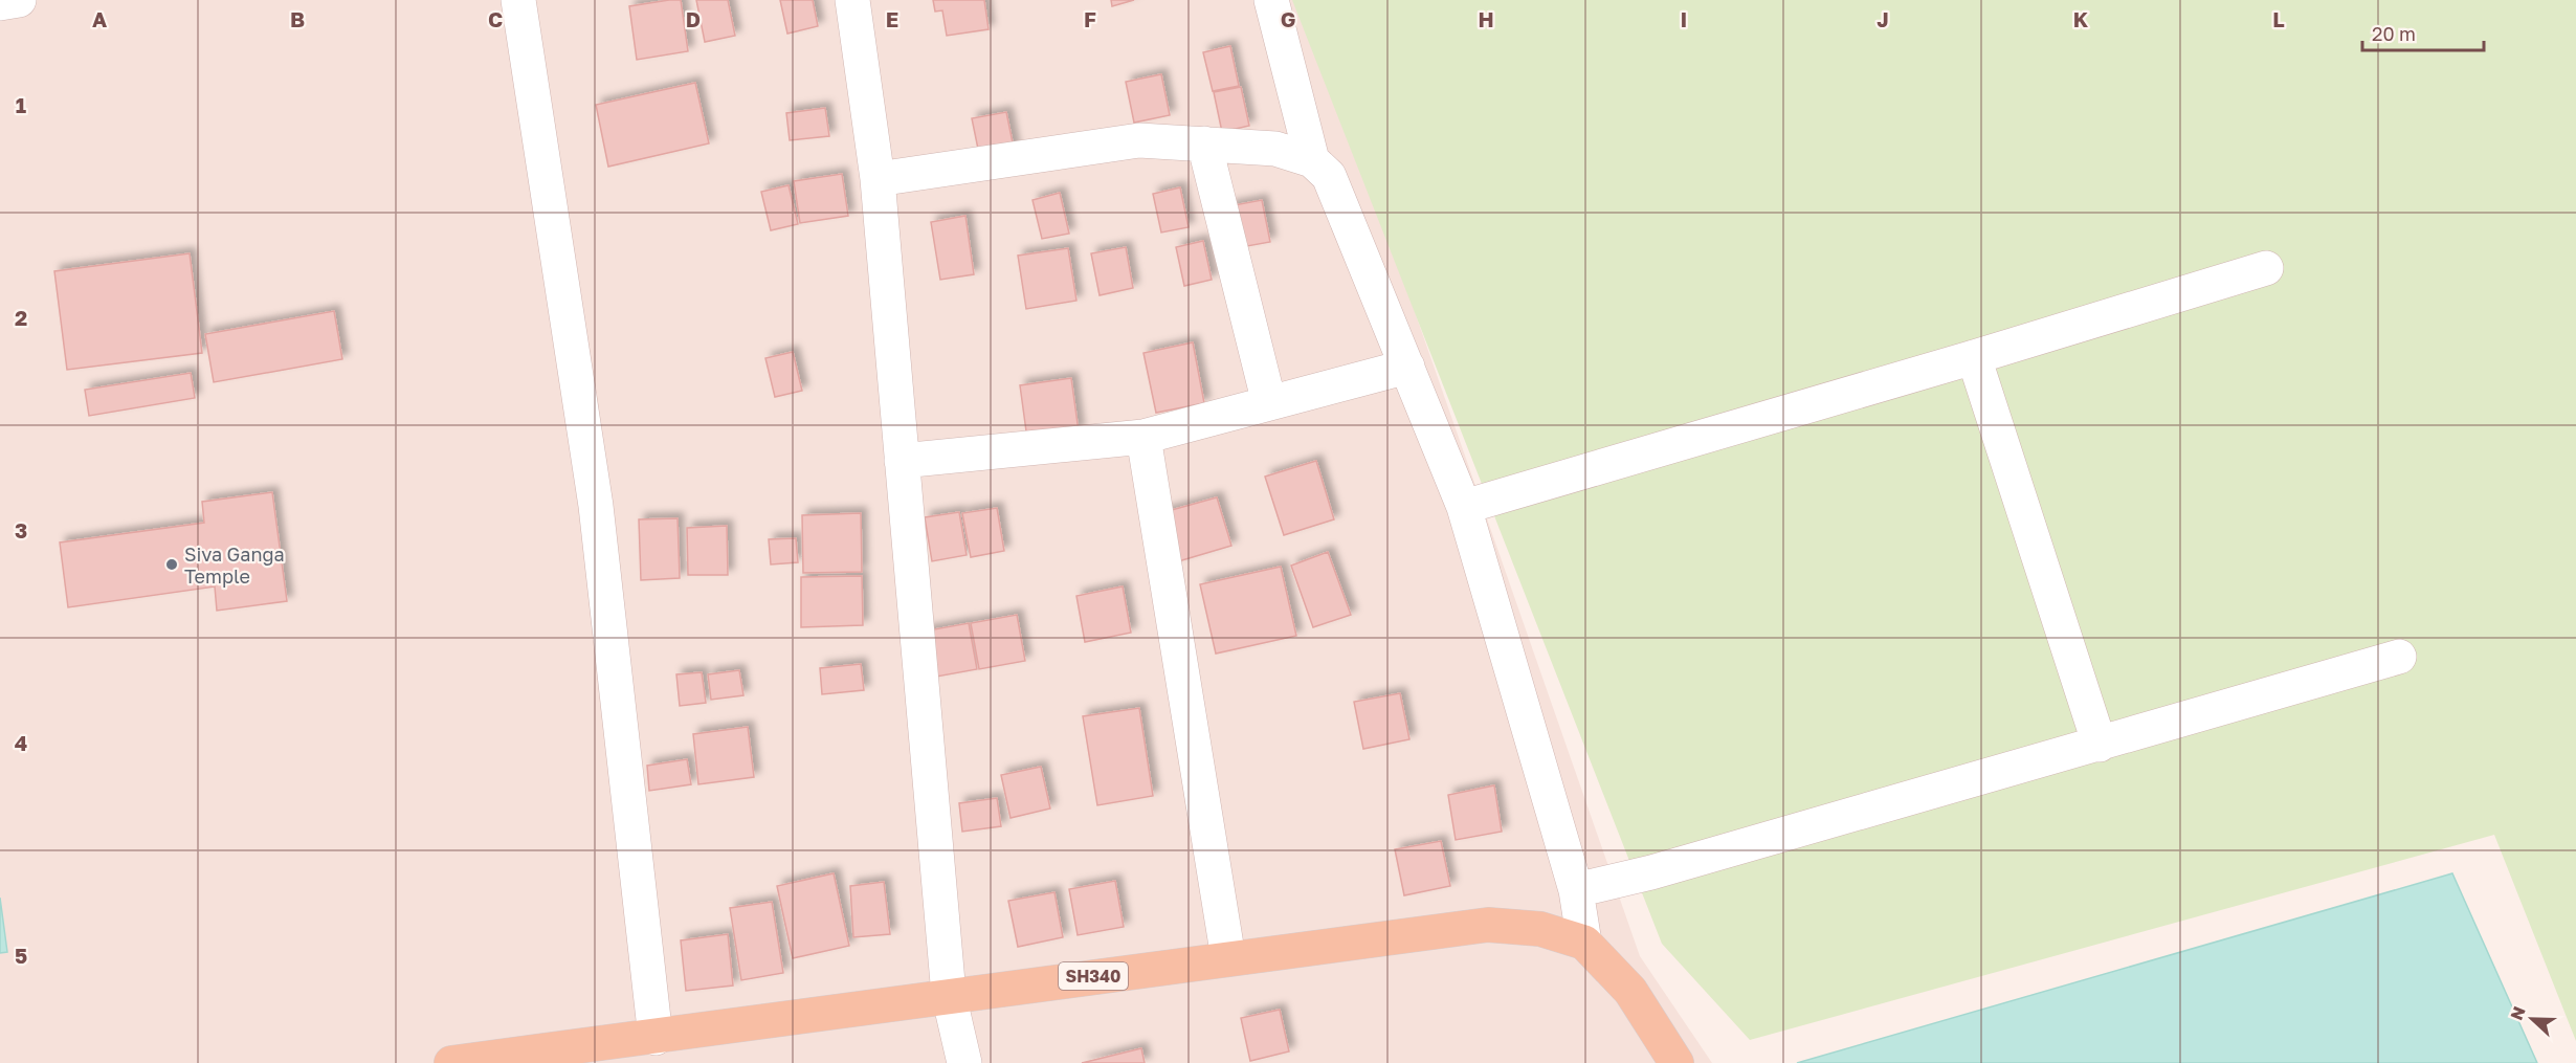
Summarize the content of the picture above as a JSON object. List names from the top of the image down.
{
  "streets": {
    "main road": ["SH340"]
  },
  "places": ["Siva Ganga Temple"],
  "scale_bar": "20 m",
  "north": "left",
  "grid": {
    "columns": [
      "A",
      "B",
      "C",
      "D",
      "E",
      "F",
      "G",
      "H",
      "I",
      "J",
      "K",
      "L"
    ],
    "rows": [
      "1",
      "2",
      "3",
      "4",
      "5"
    ]
  }
}
